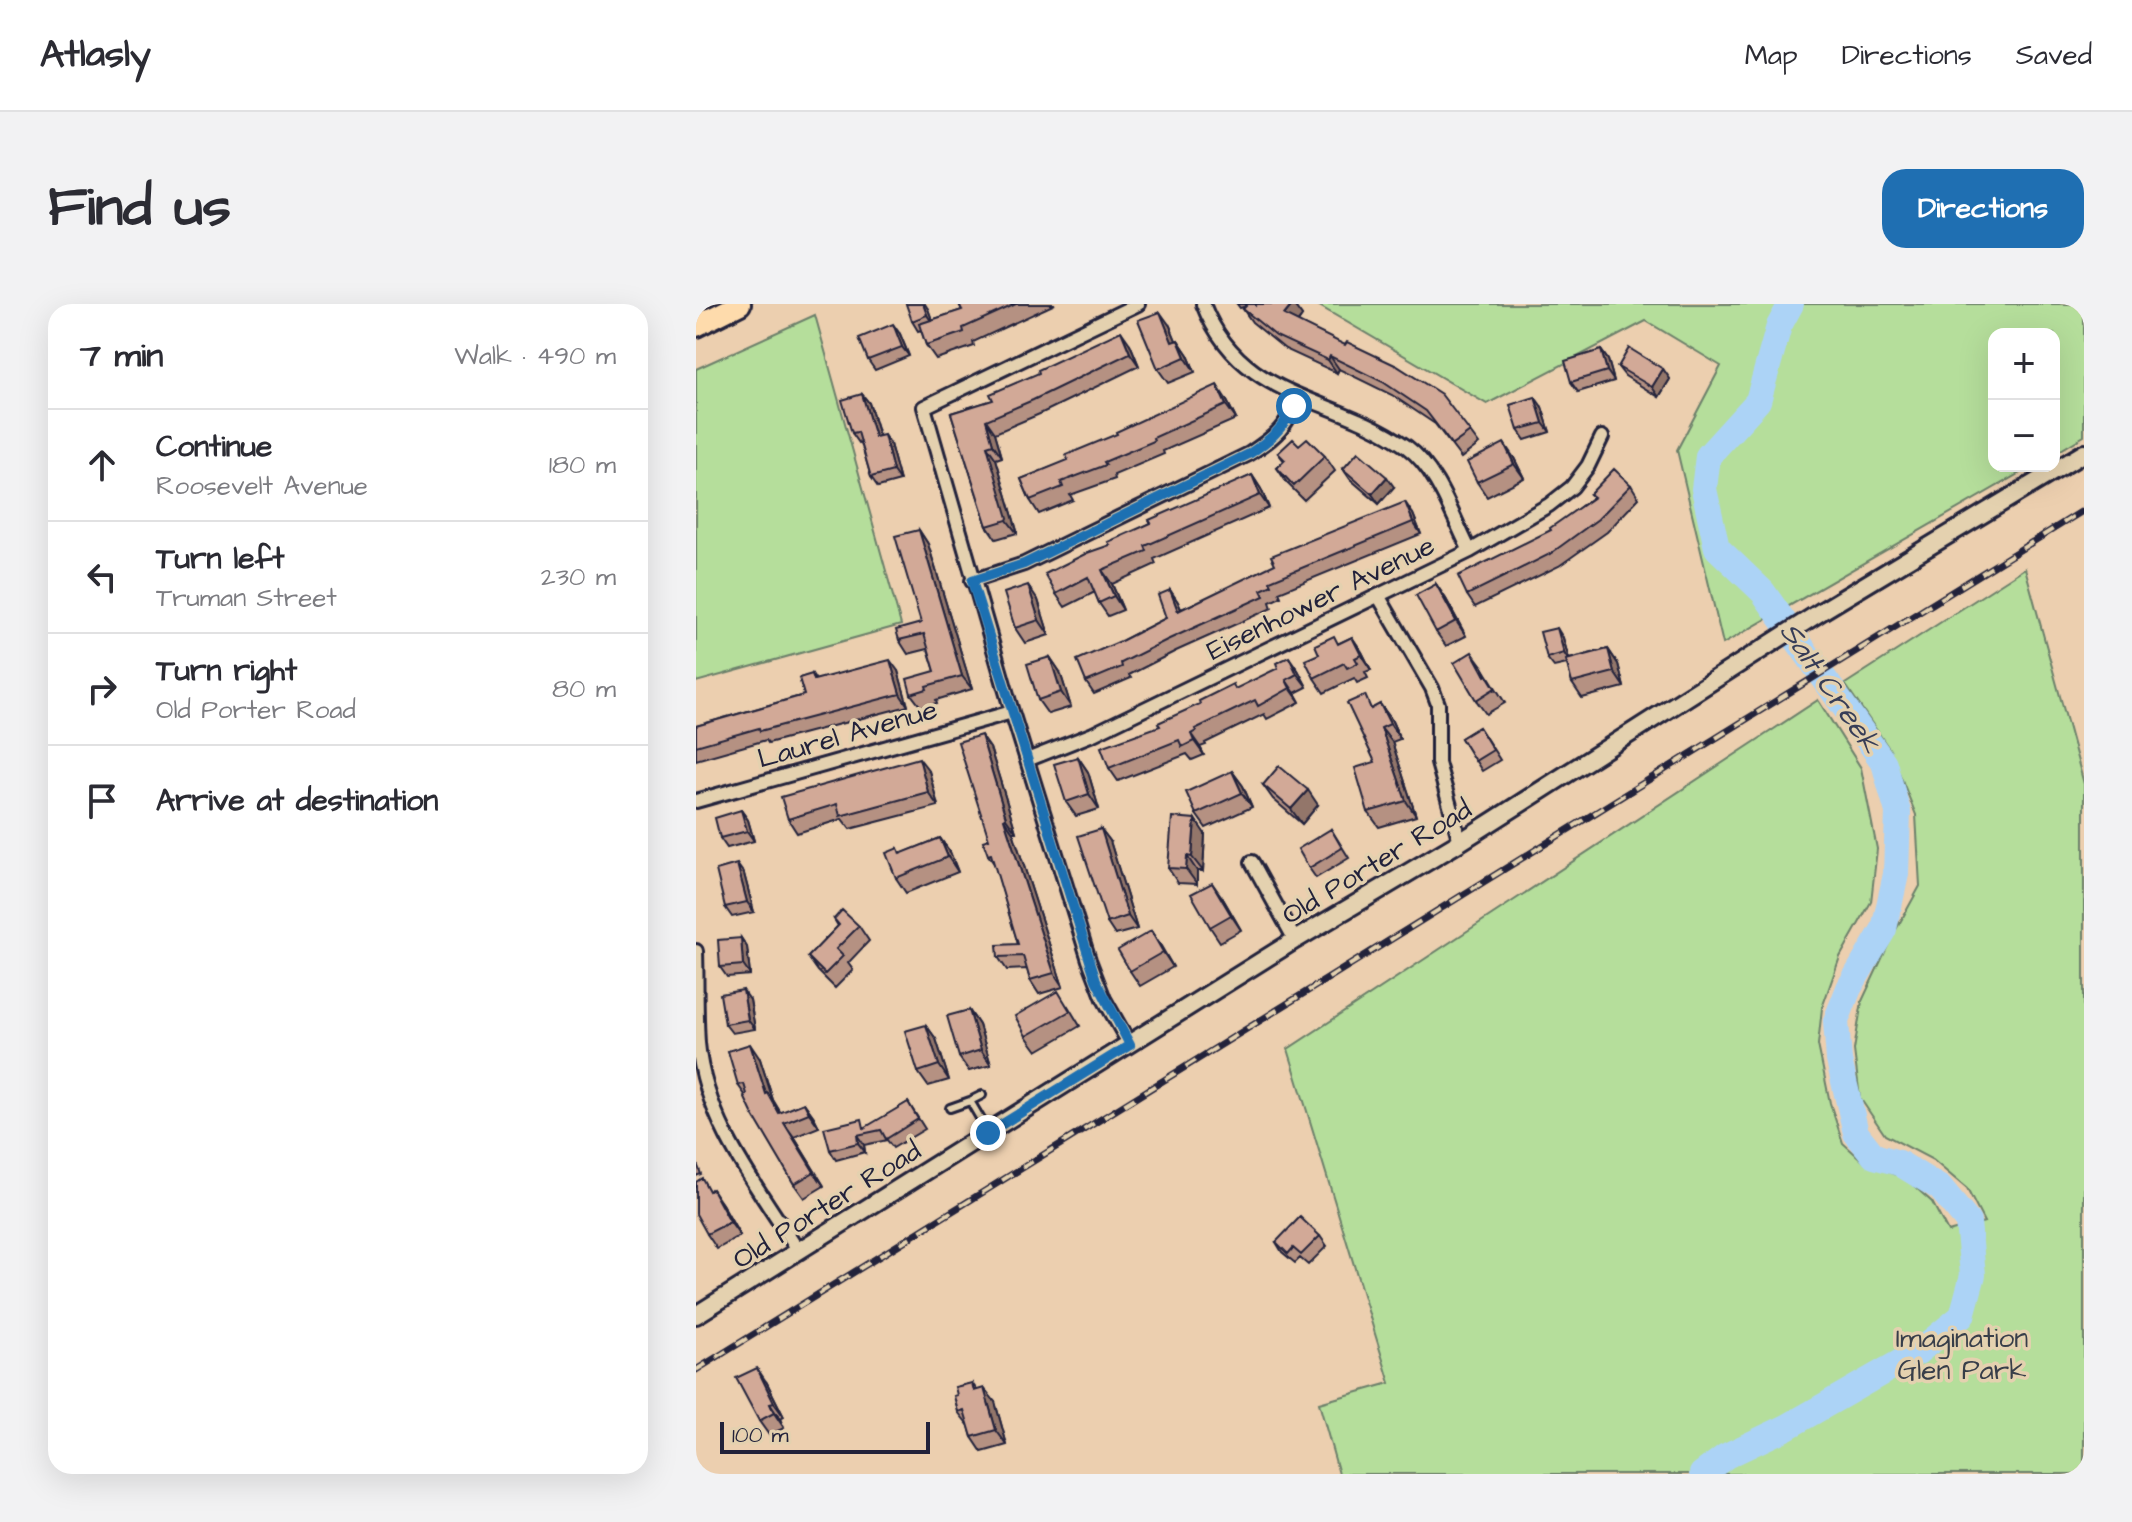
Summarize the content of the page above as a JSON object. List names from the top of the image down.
{
  "streets": {
    "street": ["Eisenhower Avenue", "Laurel Avenue", "Old Porter Road"]
  },
  "water": ["Salt Creek"],
  "parks": ["Imagination Glen Park"],
  "scale_bar": "100 m",
  "page": {
    "header": "Atlasly",
    "nav": ["Map", "Directions", "Saved"],
    "title": "Find us",
    "buttons": "Directions",
    "heading": ["7 min", "Walk · 490 m"],
    "map_buttons": ["+", "−"],
    "list": [
      ["Continue", "Roosevelt Avenue", "180 m"],
      ["Turn left", "Truman Street", "230 m"],
      ["Turn right", "Old Porter Road", "80 m"],
      "Arrive at destination"
    ],
    "scale": "100 m"
  }
}
